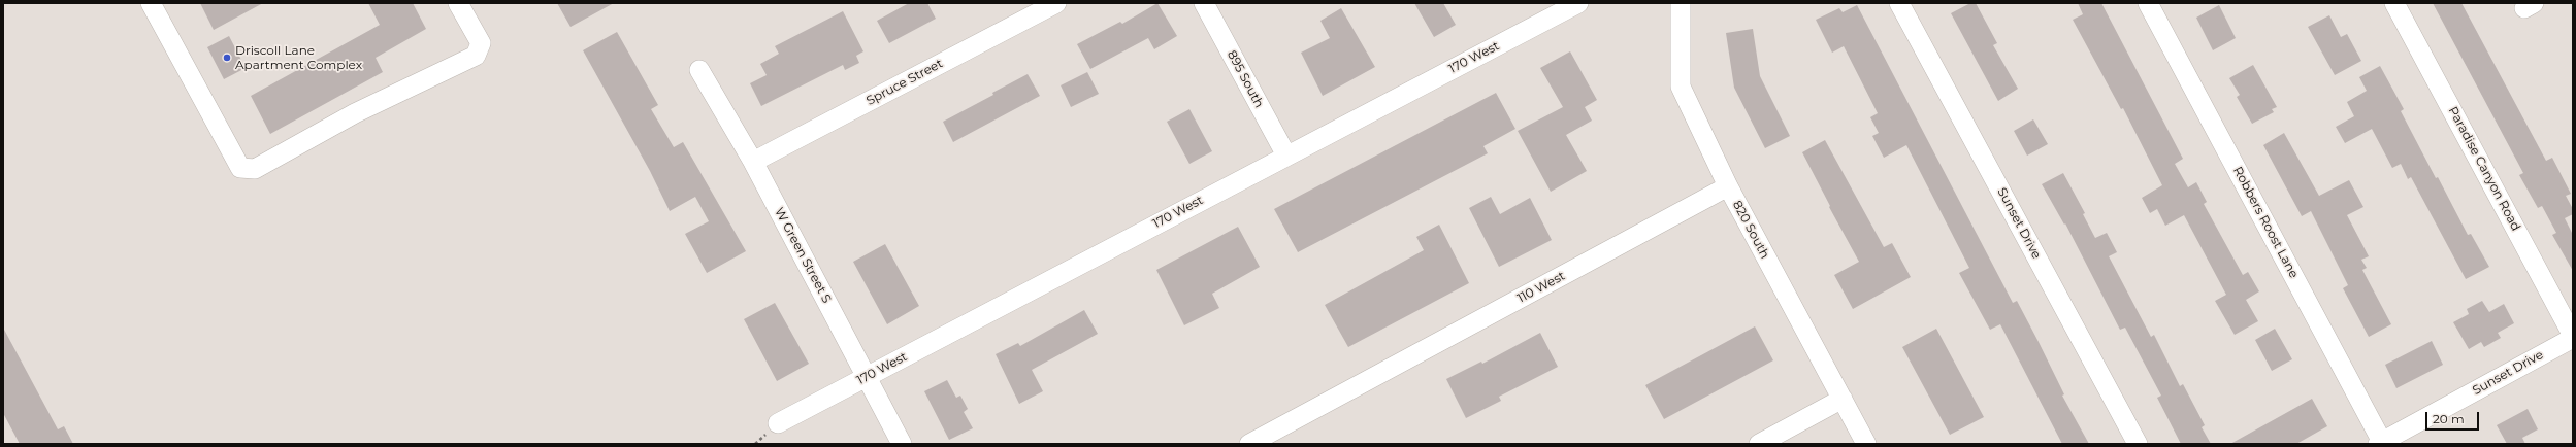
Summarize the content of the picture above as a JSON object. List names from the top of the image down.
{
  "streets": {
    "street": [
      "170 West",
      "895 South",
      "Spruce Street",
      "Paradise Canyon Road",
      "Robbers Roost Lane",
      "Sunset Drive",
      "820 South",
      "W Green Street S",
      "110 West"
    ]
  },
  "crossings": [
    ["170 West", "895 South"],
    ["170 West", "W Green Street S"],
    ["Spruce Street", "W Green Street S"],
    ["Paradise Canyon Road", "Sunset Drive"],
    ["Robbers Roost Lane", "Sunset Drive"],
    ["820 South", "110 West"]
  ],
  "places": ["Driscoll Lane Apartment Complex"],
  "scale_bar": "20 m"
}
